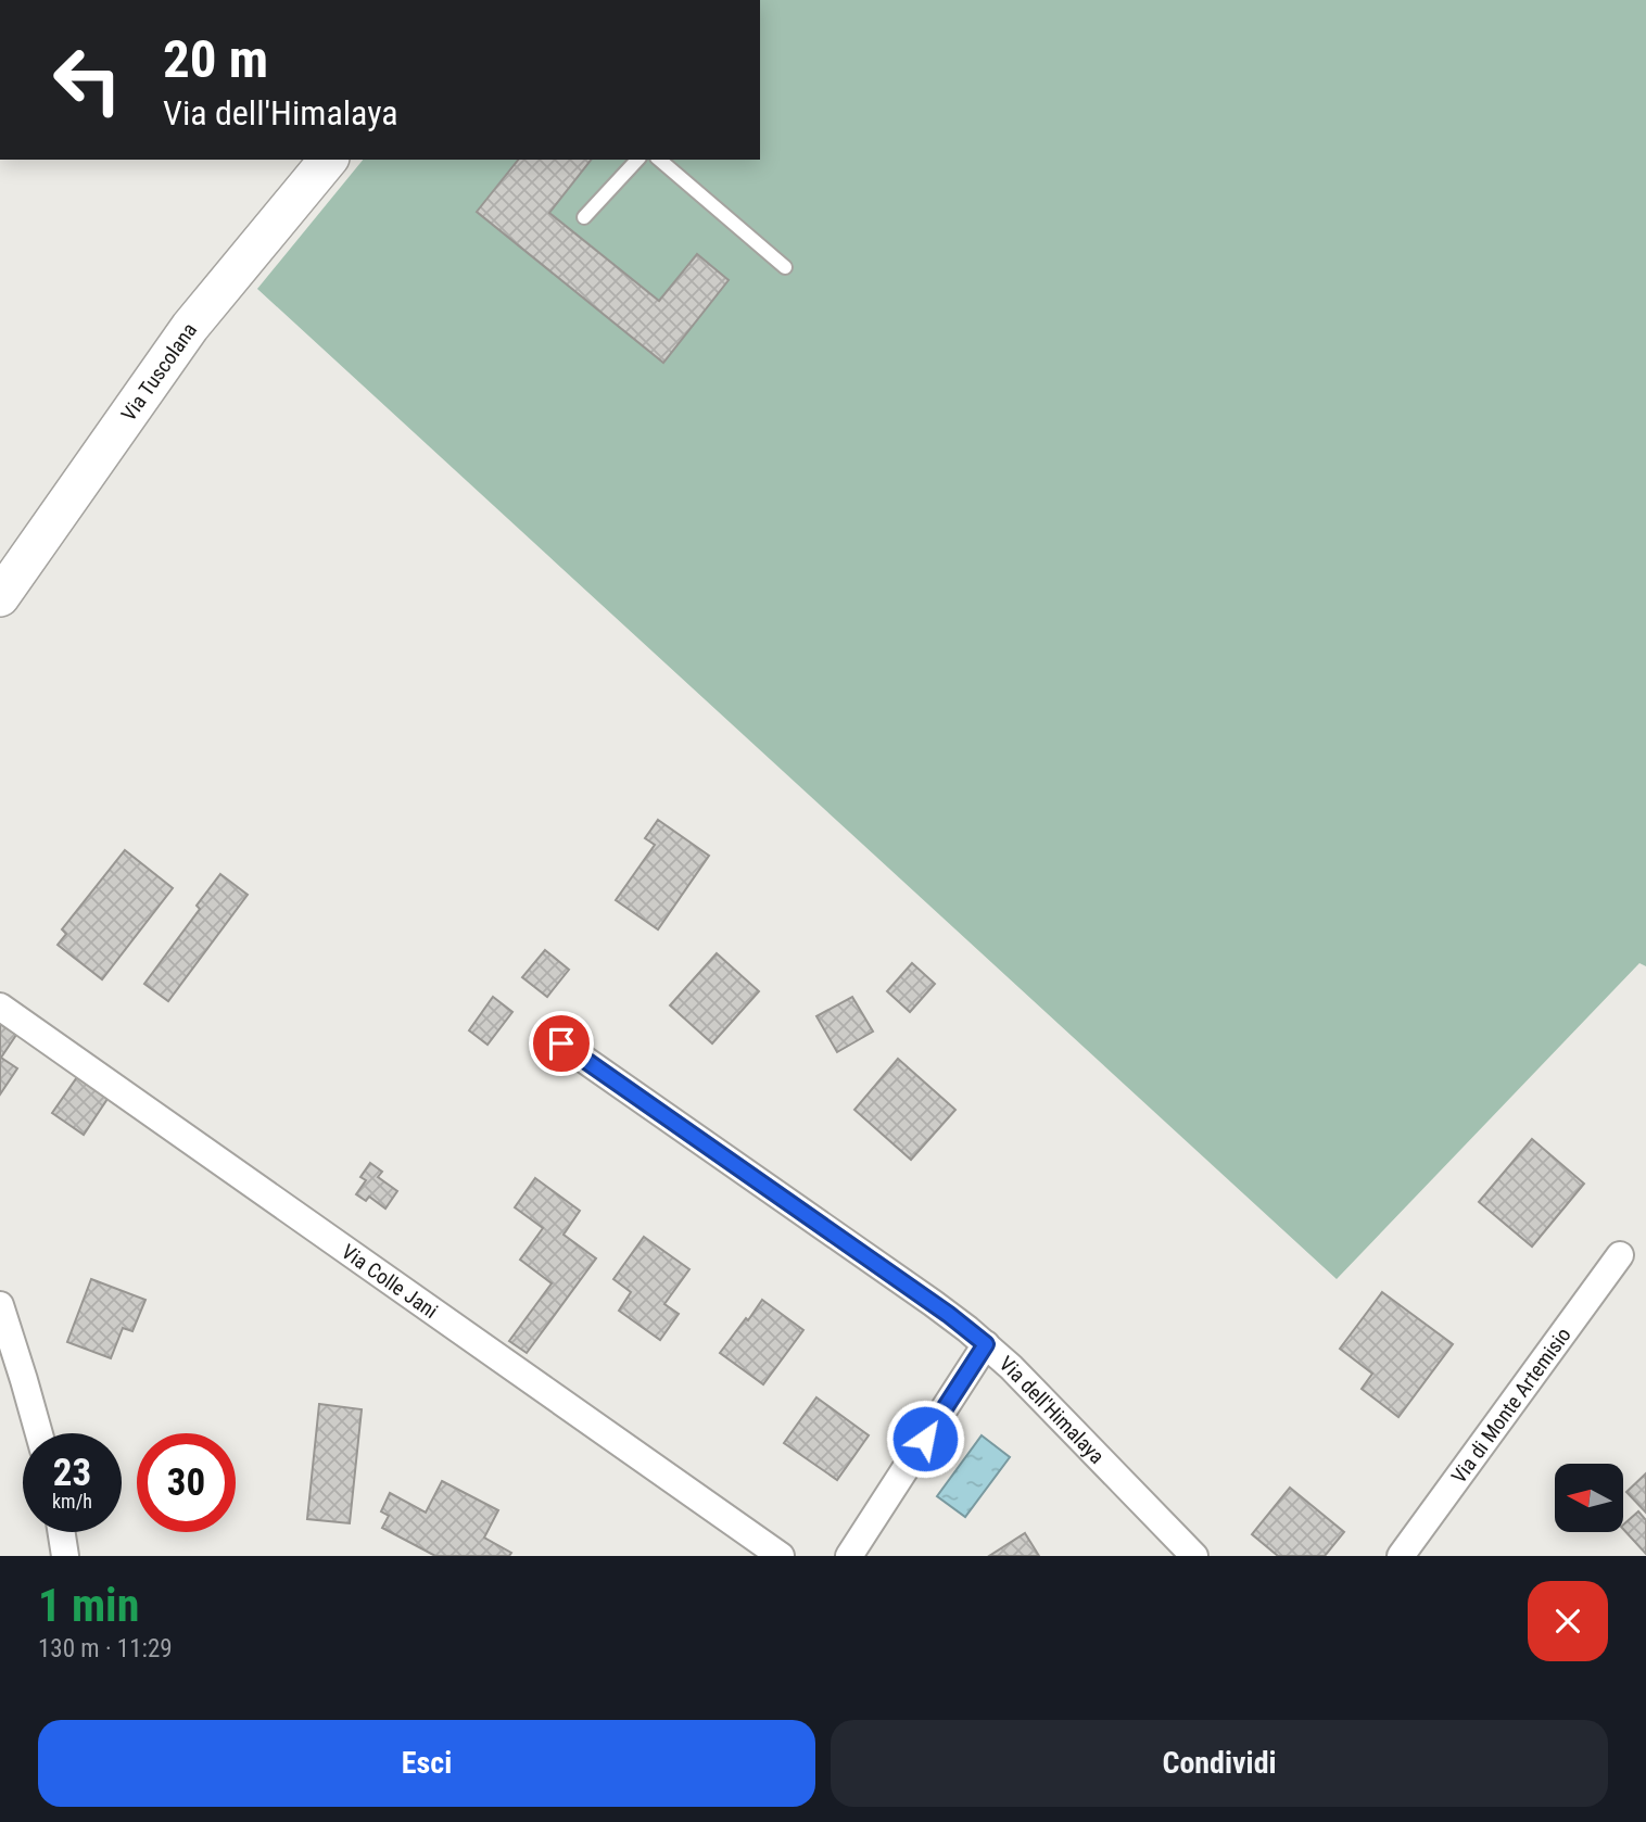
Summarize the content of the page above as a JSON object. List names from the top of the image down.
{
  "streets": {
    "main road": ["Via Tuscolana"],
    "street": ["Via Colle Jani", "Via di Monte Artemisio", "Via dell'Himalaya"]
  },
  "north": "left",
  "page": {
    "turn": ["20 m", "Via dell'Himalaya"],
    "speed": "23 km/h",
    "limit": "30",
    "heading": ["1 min", "130 m · 11:29"],
    "buttons": ["Esci", "Condividi"]
  }
}
